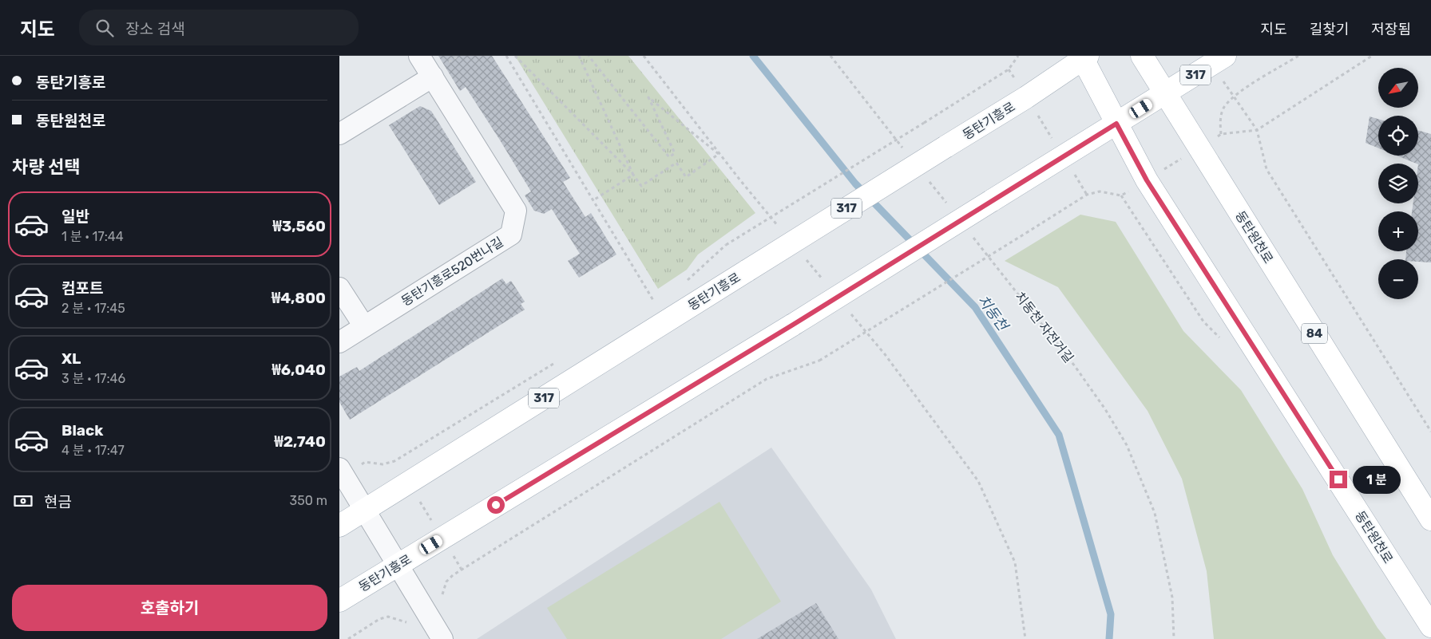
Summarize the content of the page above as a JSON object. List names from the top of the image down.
{
  "streets": {
    "main road": [
      "317",
      "동탄기흥로",
      "동탄원천로",
      "84"
    ],
    "street": ["동탄기흥로520번나길"],
    "path": ["치동천 자전거길"]
  },
  "crossings": [
    ["동탄기흥로", "동탄원천로"]
  ],
  "water": ["치동천"],
  "north": "bottom left",
  "page": {
    "header": "지도",
    "search": "장소 검색",
    "nav": ["지도", "길찾기", "저장됨"],
    "banner": ["동탄기흥로", "동탄원천로"],
    "map_buttons": ["+", "−"],
    "heading": "차량 선택",
    "list": [
      {
        "name": "일반",
        "note": "1 분 · 17:44",
        "value": "₩3,560"
      },
      {
        "name": "컴포트",
        "note": "2 분 · 17:45",
        "value": "₩4,800"
      },
      {
        "name": "XL",
        "note": "3 분 · 17:46",
        "value": "₩6,040"
      },
      {
        "name": "Black",
        "note": "4 분 · 17:47",
        "value": "₩2,740"
      }
    ],
    "bubble": "1 분",
    "pay": ["현금", "350 m"],
    "buttons": "호출하기"
  }
}
